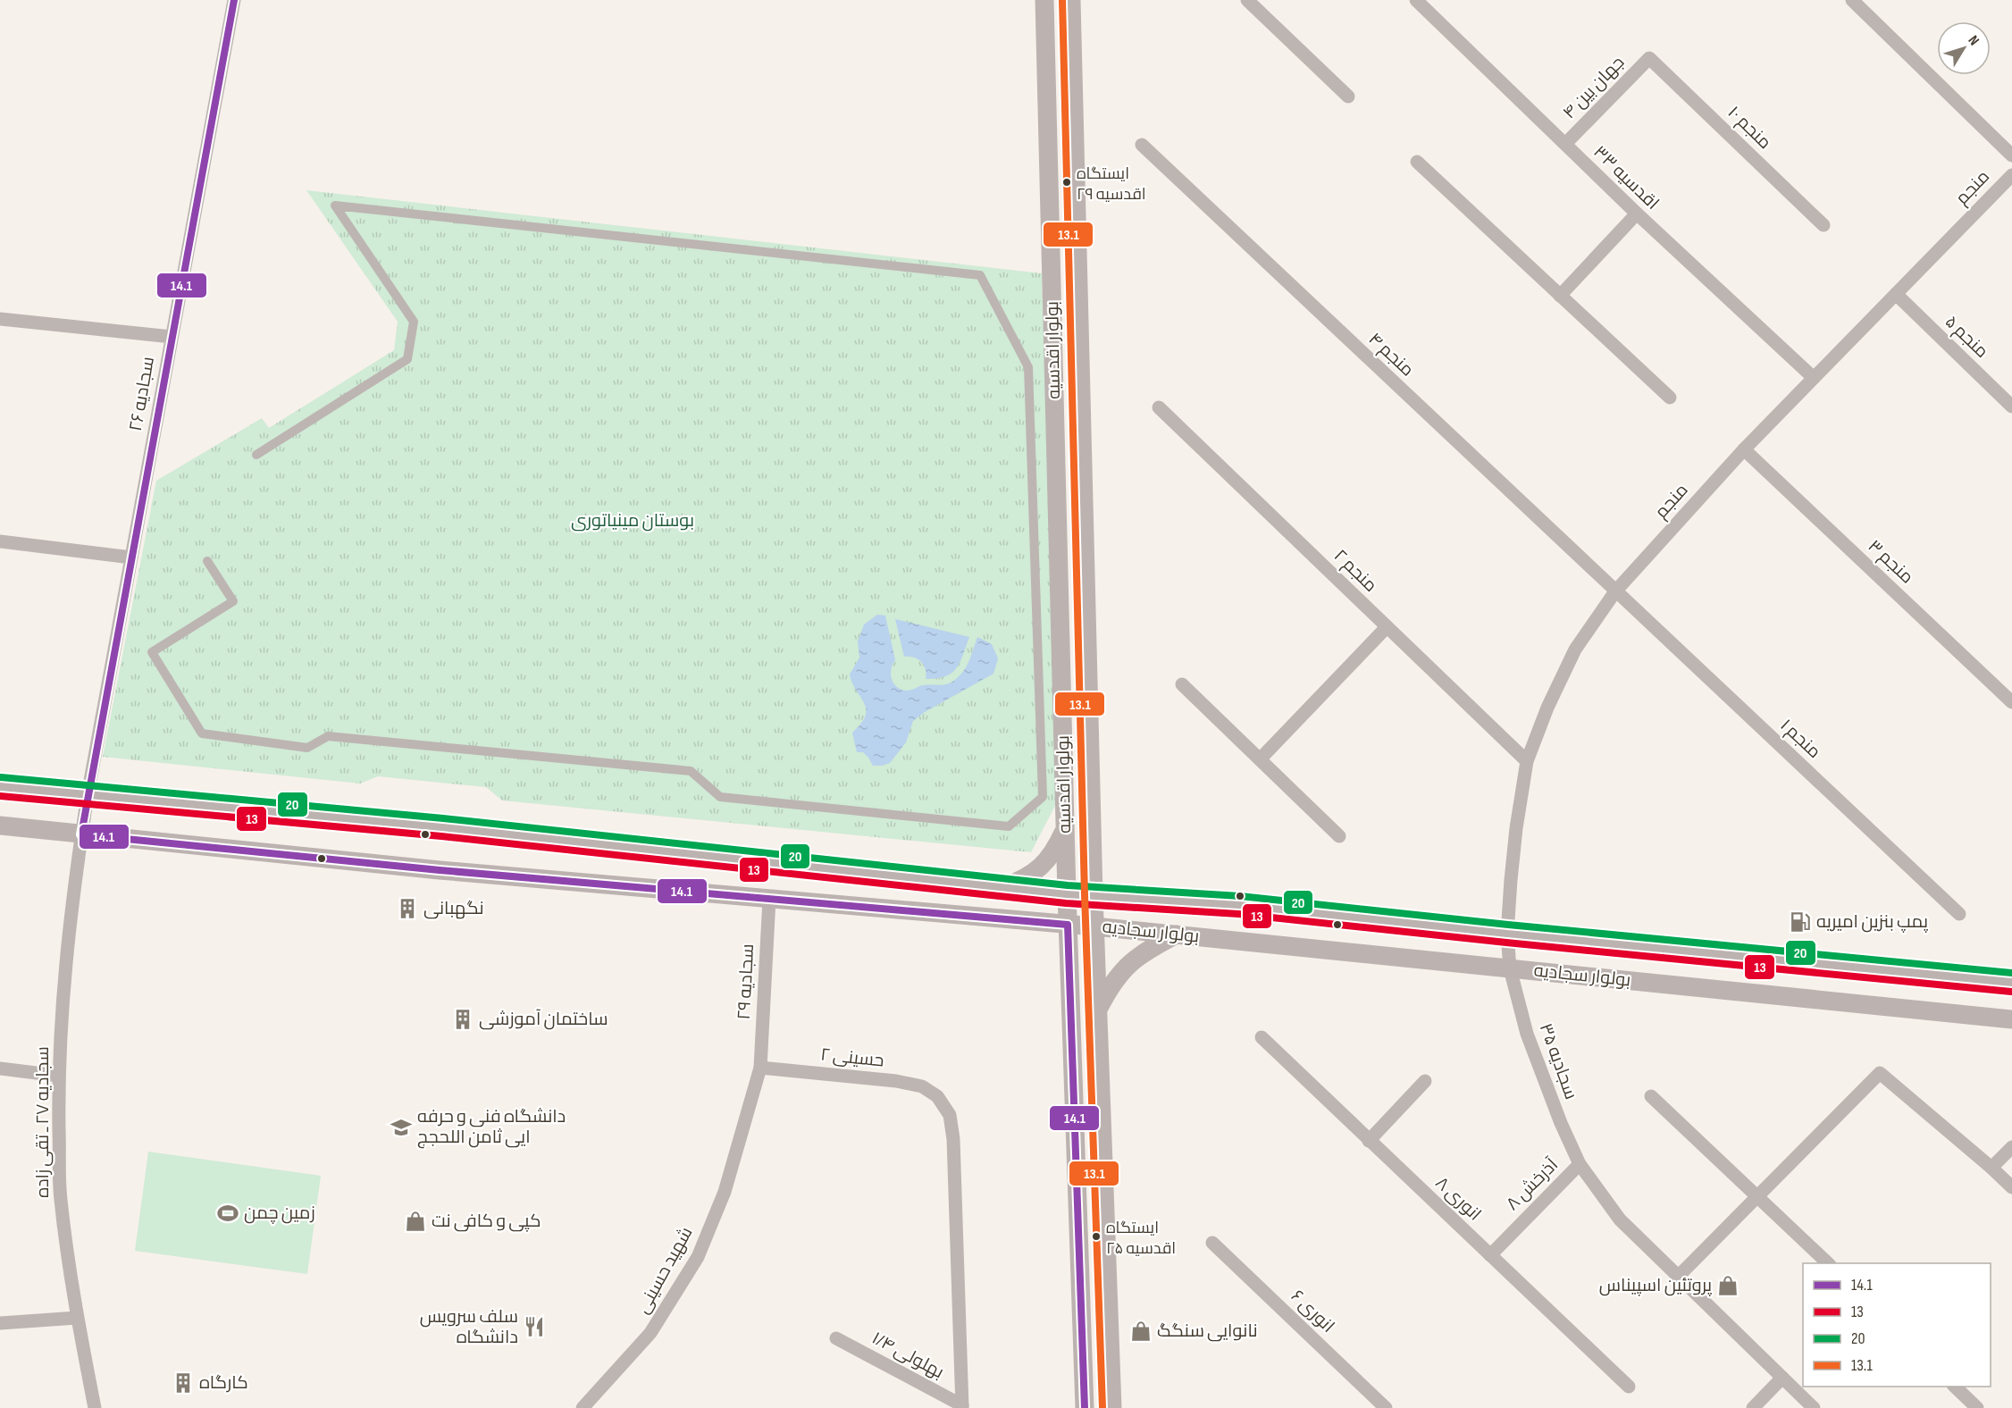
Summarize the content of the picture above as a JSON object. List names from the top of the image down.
{
  "streets": {
    "main road": ["بولوار اقدسیه", "بولوار سجادیه"],
    "street": [
      "جهان بین ۴",
      "منجم ۱۰",
      "اقدسیه ۳۳",
      "منجم",
      "منجم ۵",
      "منجم ۴",
      "سجادیه ۲۶",
      "منجم ۳",
      "منجم ۲",
      "منجم ۱",
      "سجادیه ۲۹",
      "حسینی ۲",
      "سجادیه ۳۵",
      "سجادیه ۲۷ ـ تقی زاده",
      "آذرخش ۸",
      "انوری ۸",
      "شهید حسینی",
      "انوری ۶",
      "بهلولی ۱/۴"
    ]
  },
  "crossings": [
    ["جهان بین ۴", "منجم ۱۰"],
    ["جهان بین ۴", "اقدسیه ۳۳"],
    ["اقدسیه ۳۳", "منجم"],
    ["منجم", "منجم ۵"],
    ["منجم", "منجم ۴"],
    ["منجم", "منجم ۳"],
    ["منجم", "منجم ۲"],
    ["منجم", "منجم ۱"],
    ["منجم", "بولوار سجادیه"],
    ["منجم", "سجادیه ۳۵"],
    ["بولوار اقدسیه", "بولوار سجادیه"],
    ["منجم ۴", "منجم ۱"],
    ["سجادیه ۲۶", "بولوار سجادیه"],
    ["سجادیه ۲۶", "سجادیه ۲۷ ـ تقی زاده"],
    ["بولوار سجادیه", "سجادیه ۲۹"],
    ["بولوار سجادیه", "سجادیه ۳۵"],
    ["بولوار سجادیه", "سجادیه ۲۷ ـ تقی زاده"],
    ["سجادیه ۲۹", "حسینی ۲"],
    ["سجادیه ۲۹", "شهید حسینی"],
    ["حسینی ۲", "شهید حسینی"],
    ["حسینی ۲", "بهلولی ۱/۴"],
    ["سجادیه ۳۵", "آذرخش ۸"],
    ["آذرخش ۸", "انوری ۸"]
  ],
  "parks": ["بوستان مینیاتوری"],
  "places": {
    "other": ["ایستگاه اقدسیه ۲۹", "ایستگاه اقدسیه ۲۵"],
    "building": ["نگهبانی", "ساختمان آموزشی", "کارگاه"],
    "fuel station": ["پمپ بنزین امیریه"],
    "school or university": ["دانشگاه فنی و حرفه ایی ثامن اللحجج"],
    "sports": ["زمین چمن"],
    "shop": ["کپی و کافی نت", "پروتئین اسپیناس", "نانوایی سنگگ"],
    "restaurant": ["سلف سرویس دانشگاه"]
  },
  "lines": [
    "transit line 14.1",
    "transit line 13.1",
    "transit line 20",
    "transit line 13"
  ],
  "legend": [
    "14.1",
    "13",
    "20",
    "13.1"
  ],
  "north": "top right"
}
